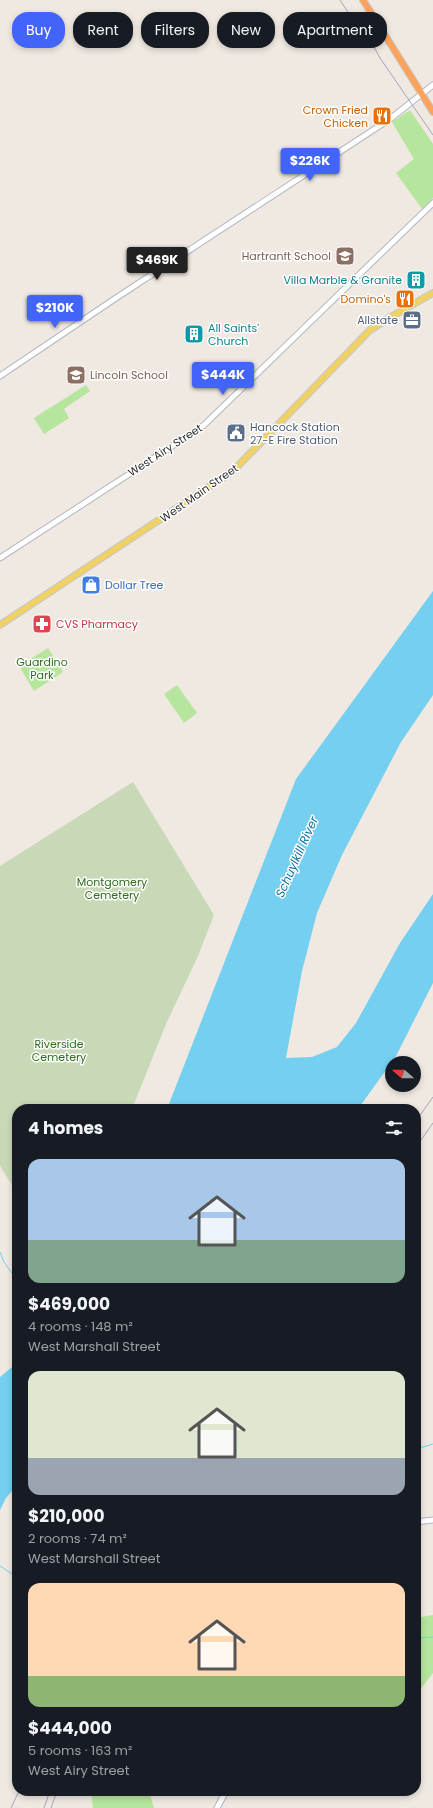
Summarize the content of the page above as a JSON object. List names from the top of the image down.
{
  "streets": {
    "main road": ["West Airy Street", "West Main Street"]
  },
  "water": ["Schuylkill River"],
  "parks": ["Guardino Park", "Montgomery Cemetery", "Riverside Cemetery"],
  "places": {
    "restaurant": ["Crown Fried Chicken", "Domino's"],
    "school or university": ["Hartranft School", "Lincoln School"],
    "building": ["Villa Marble & Granite", "All Saints' Church"],
    "office": ["Allstate"],
    "public building": ["Hancock Station 27-E Fire Station"],
    "shop": ["Dollar Tree"],
    "pharmacy": ["CVS Pharmacy"]
  },
  "north": "left",
  "page": {
    "chip": [
      "Buy",
      "Rent",
      "Filters",
      "New",
      "Apartment"
    ],
    "price": [
      "$226K",
      "$469K",
      "$210K",
      "$444K"
    ],
    "heading": "4 homes",
    "list": [
      {
        "name": "$469,000",
        "note": "4 rooms · 148 m² · West Marshall Street"
      },
      {
        "name": "$210,000",
        "note": "2 rooms · 74 m² · West Marshall Street"
      },
      {
        "name": "$444,000",
        "note": "5 rooms · 163 m² · West Airy Street"
      }
    ]
  }
}
